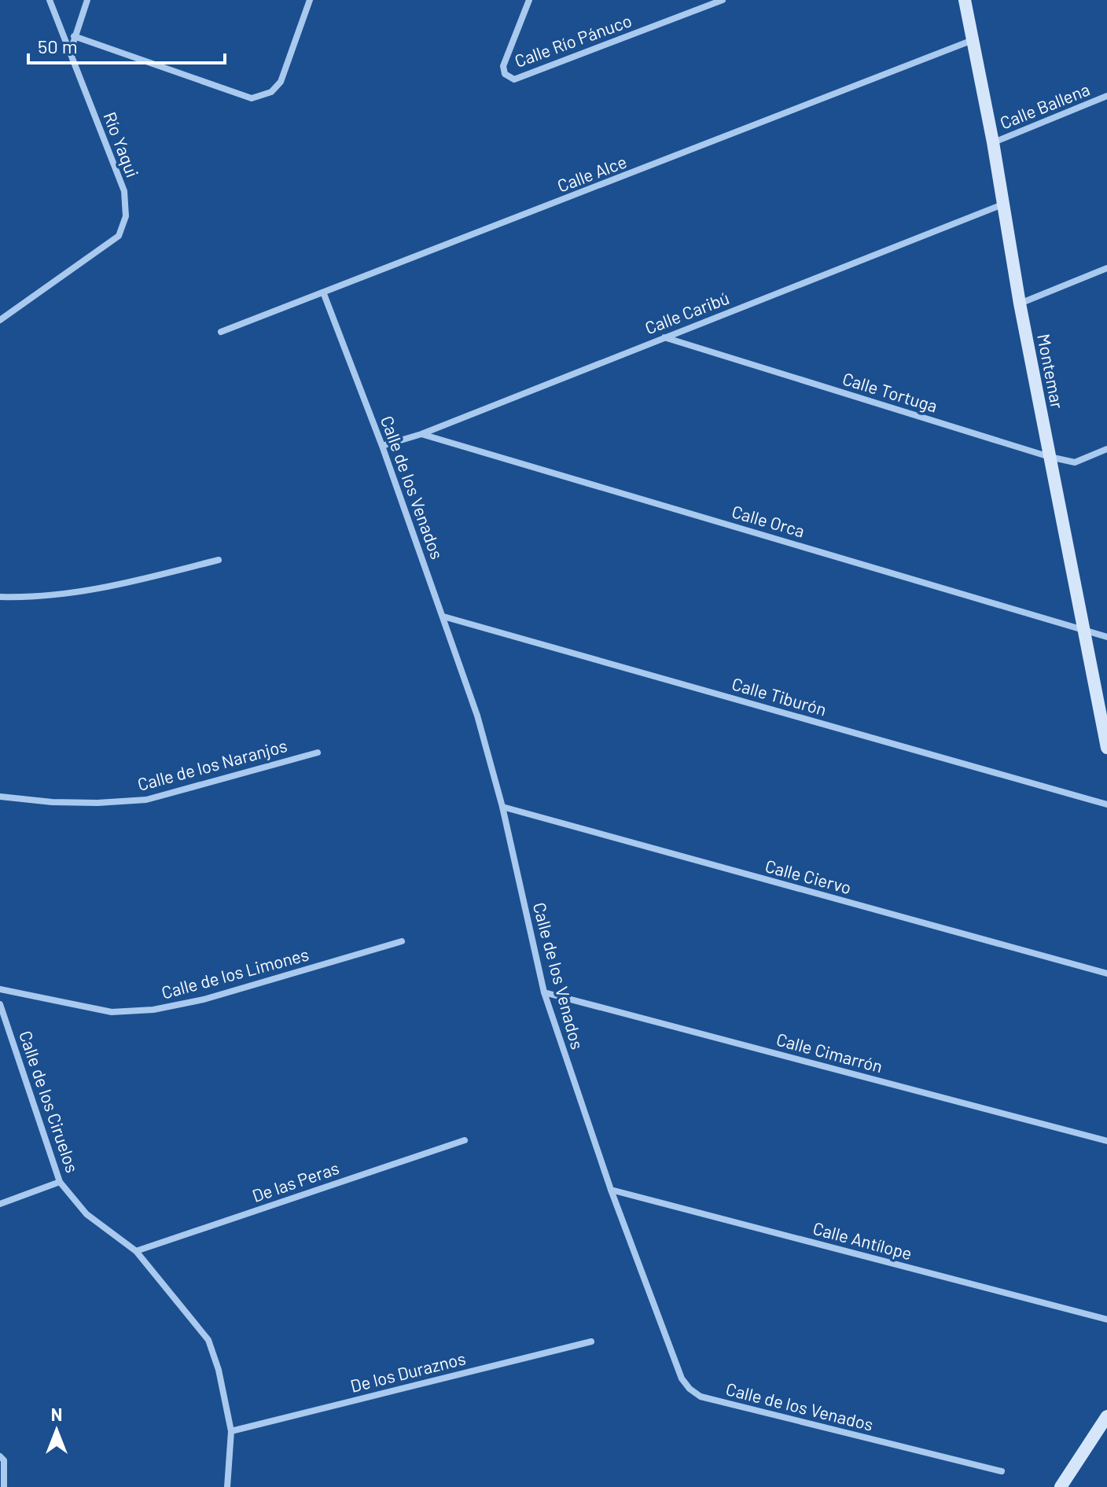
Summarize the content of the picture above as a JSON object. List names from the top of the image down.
{
  "streets": {
    "street": [
      "Calle Río Pánuco",
      "Calle Ballena",
      "Río Yaqui",
      "Calle Alce",
      "Calle Caribú",
      "Montemar",
      "Calle Tortuga",
      "Calle de los Venados",
      "Calle Orca",
      "Calle Tiburón",
      "Calle de los Naranjos",
      "Calle Ciervo",
      "Calle de los Limones",
      "Calle Cimarrón",
      "Calle de los Ciruelos",
      "De las Peras",
      "Calle Antílope",
      "De los Duraznos"
    ]
  },
  "crossings": [
    ["Calle Ballena", "Montemar"],
    ["Calle Alce", "Montemar"],
    ["Calle Alce", "Calle de los Venados"],
    ["Calle Caribú", "Montemar"],
    ["Calle Caribú", "Calle Tortuga"],
    ["Calle Caribú", "Calle de los Venados"],
    ["Calle Caribú", "Calle Orca"],
    ["Montemar", "Calle Tortuga"],
    ["Montemar", "Calle Orca"],
    ["Calle de los Venados", "Calle Tiburón"],
    ["Calle de los Venados", "Calle Ciervo"],
    ["Calle de los Venados", "Calle Cimarrón"],
    ["Calle de los Venados", "Calle Antílope"],
    ["Calle de los Ciruelos", "De las Peras"],
    ["Calle de los Ciruelos", "De los Duraznos"]
  ],
  "scale_bar": "50 m",
  "north": "top"
}
